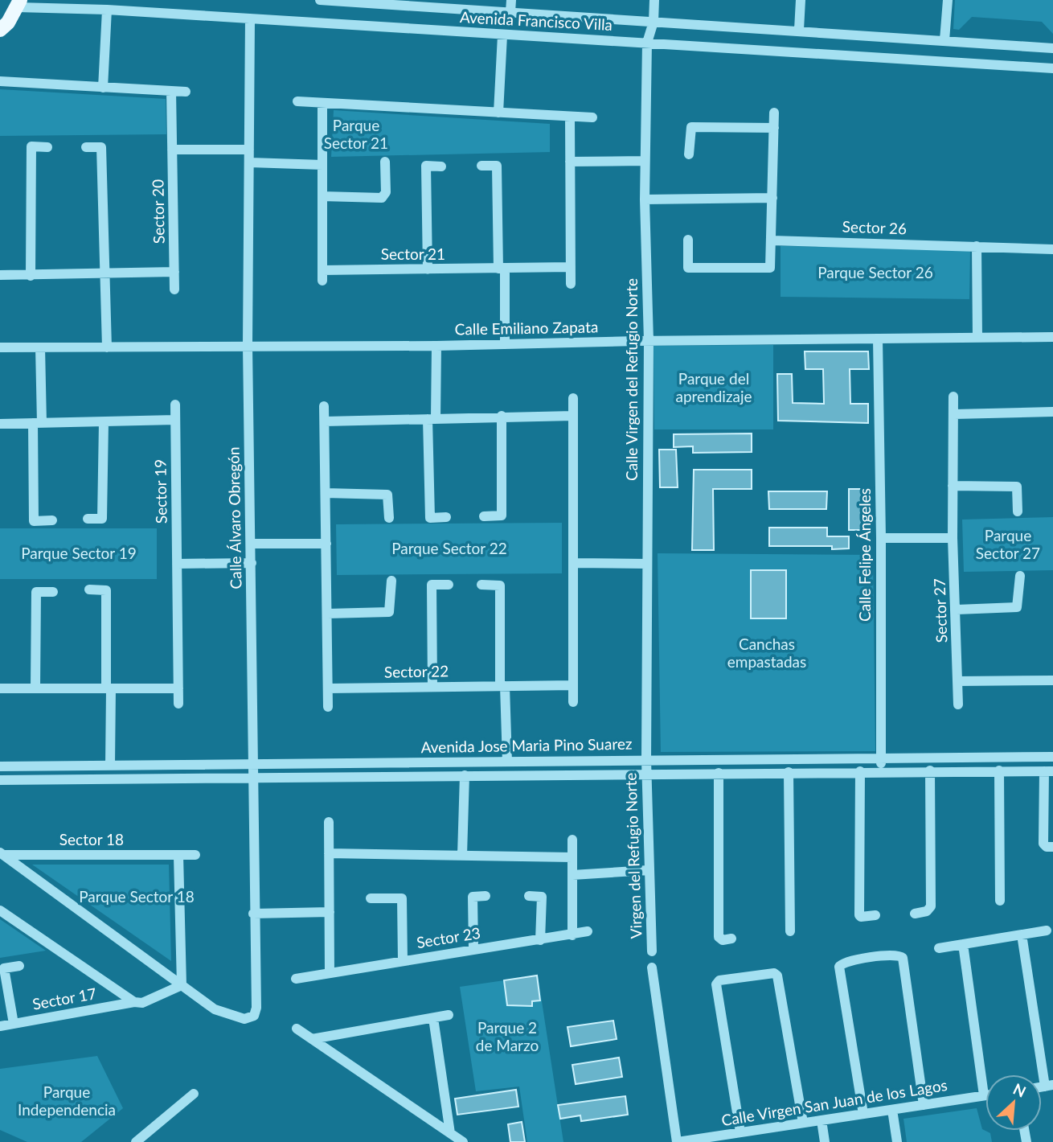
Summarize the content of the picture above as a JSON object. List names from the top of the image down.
{
  "streets": {
    "street": [
      "Avenida Francisco Villa",
      "Sector 20",
      "Sector 26",
      "Sector 21",
      "Calle Emiliano Zapata",
      "Calle Virgen del Refugio Norte",
      "Sector 19",
      "Calle Álvaro Obregón",
      "Calle Felipe Ángeles",
      "Sector 27",
      "Sector 22",
      "Avenida Jose Maria Pino Suarez",
      "Sector 18",
      "Virgen del Refugio Norte",
      "Sector 23",
      "Sector 17",
      "Calle Virgen San Juan de los Lagos"
    ]
  },
  "crossings": [
    ["Avenida Francisco Villa", "Calle Virgen del Refugio Norte"],
    ["Avenida Francisco Villa", "Calle Álvaro Obregón"],
    ["Calle Emiliano Zapata", "Calle Virgen del Refugio Norte"],
    ["Calle Emiliano Zapata", "Calle Álvaro Obregón"],
    ["Calle Emiliano Zapata", "Calle Felipe Ángeles"],
    ["Calle Virgen del Refugio Norte", "Avenida Jose Maria Pino Suarez"],
    ["Calle Virgen del Refugio Norte", "Virgen del Refugio Norte"],
    ["Calle Álvaro Obregón", "Avenida Jose Maria Pino Suarez"],
    ["Calle Álvaro Obregón", "Sector 17"],
    ["Calle Felipe Ángeles", "Avenida Jose Maria Pino Suarez"],
    ["Avenida Jose Maria Pino Suarez", "Virgen del Refugio Norte"]
  ],
  "parks": [
    "Parque Sector 21",
    "Parque Sector 26",
    "Parque del aprendizaje",
    "Parque Sector 27",
    "Parque Sector 22",
    "Parque Sector 19",
    "Canchas empastadas",
    "Parque Sector 18",
    "Parque 2 de Marzo",
    "Parque Independencia"
  ],
  "north": "top right"
}
